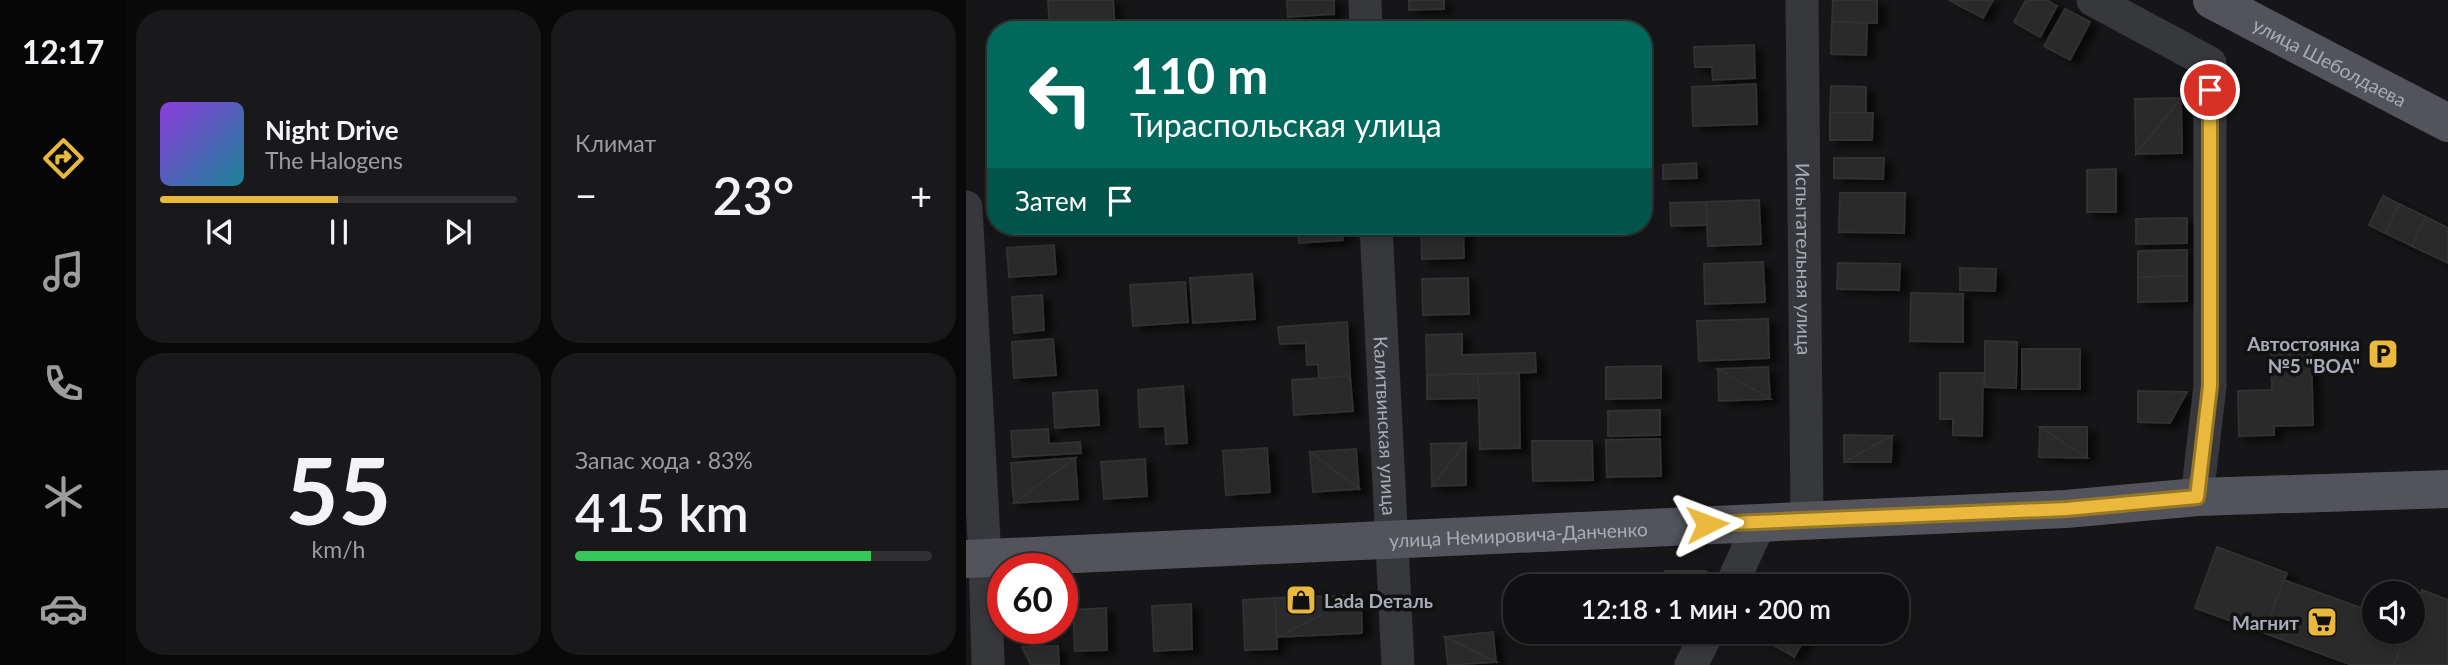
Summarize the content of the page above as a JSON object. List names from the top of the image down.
{
  "streets": {
    "main road": ["улица Шеболдаева", "улица Немировича-Данченко"],
    "street": ["Испытательная улица", "Калитвинская улица"]
  },
  "crossings": [
    ["Испытательная улица", "улица Немировича-Данченко"],
    ["Калитвинская улица", "улица Немировича-Данченко"]
  ],
  "places": {
    "parking": ["Автостоянка №5 \"ВОА\""],
    "shop": ["Lada Dеталь"],
    "supermarket": ["Магнит"]
  },
  "page": {
    "tabs": "12:17",
    "tile": [
      "Климат",
      ["55", "km/h"],
      ["Запас хода · 83%", "415 km"]
    ],
    "turn": ["110 m", "Тираспольская улица"],
    "song": ["Night Drive", "The Halogens"],
    "heat": ["−", "23°", "+"],
    "then": "Затем",
    "limit": "60",
    "trip": "12:18 · 1 мин · 200 m"
  }
}
